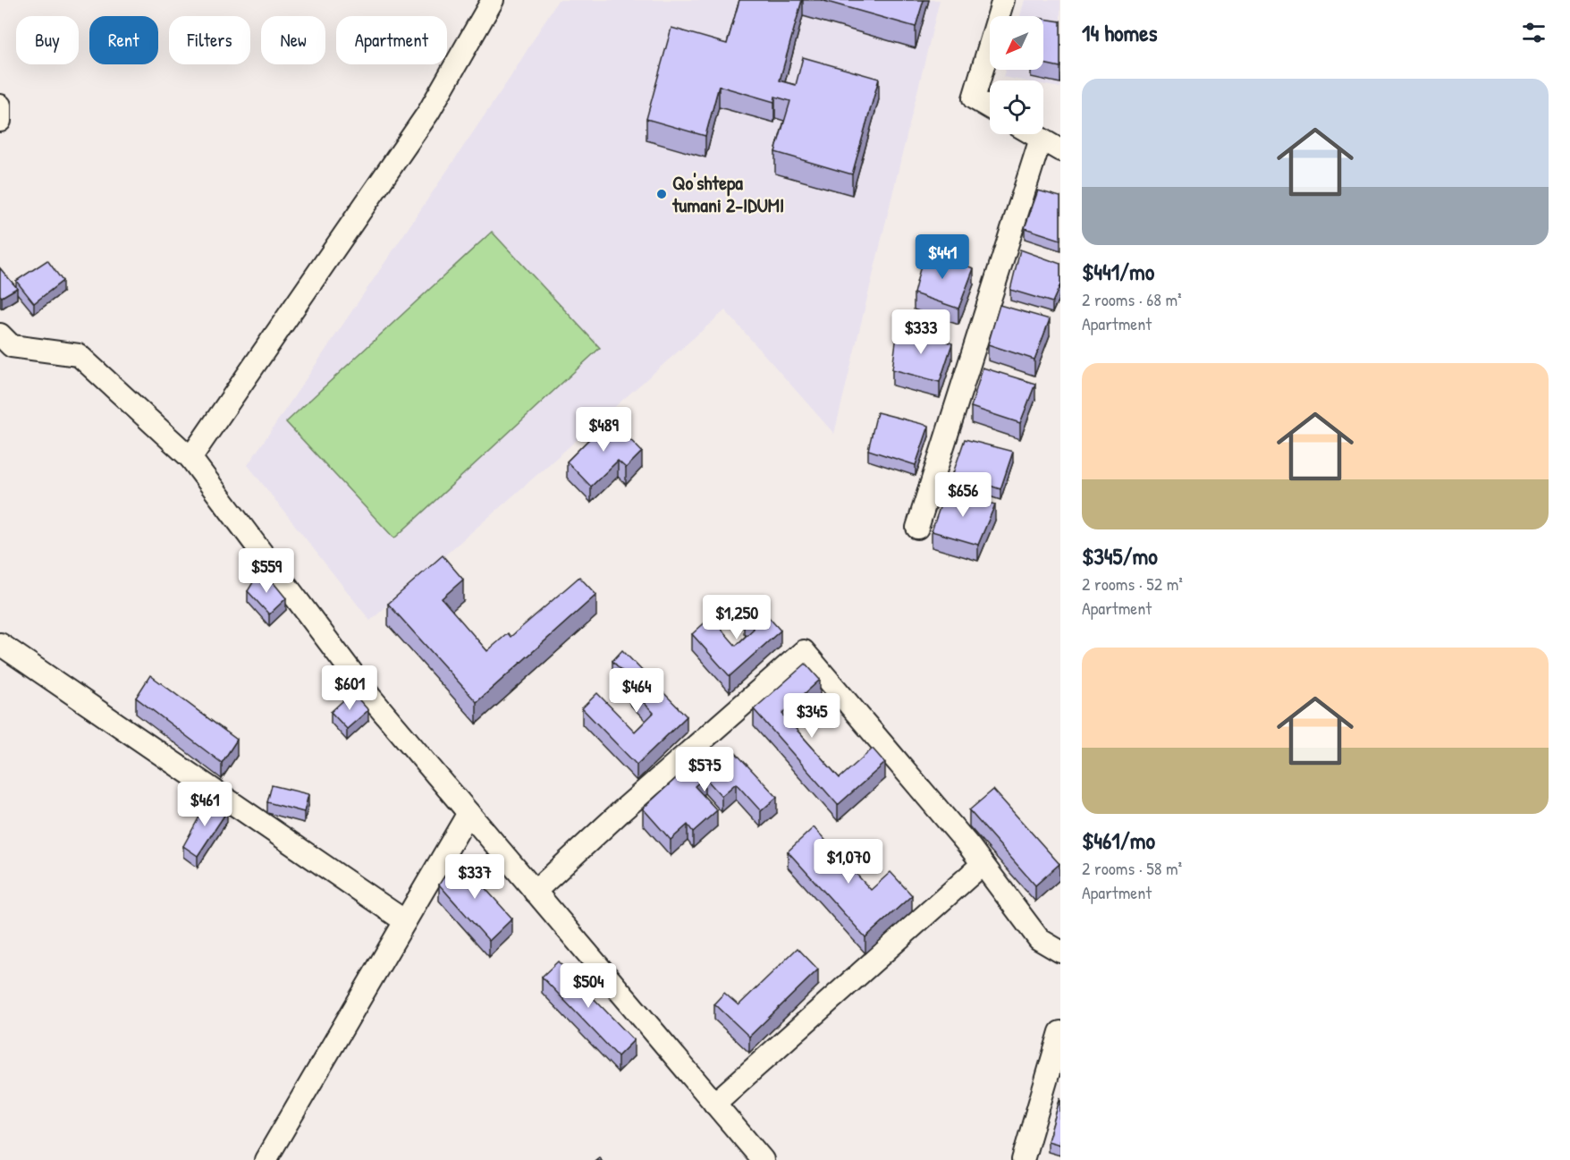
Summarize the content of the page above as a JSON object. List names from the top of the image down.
{
  "places": ["Qo'shtepa tumani 2-IDUMI"],
  "north": "bottom left",
  "page": {
    "heading": "14 homes",
    "chip": [
      "Buy",
      "Rent",
      "Filters",
      "New",
      "Apartment"
    ],
    "list": [
      {
        "name": "$441/mo",
        "note": "2 rooms · 68 m² · Apartment"
      },
      {
        "name": "$345/mo",
        "note": "2 rooms · 52 m² · Apartment"
      },
      {
        "name": "$461/mo",
        "note": "2 rooms · 58 m² · Apartment"
      }
    ],
    "price": [
      "$441",
      "$333",
      "$489",
      "$656",
      "$559",
      "$1,250",
      "$601",
      "$464",
      "$345",
      "$575",
      "$461",
      "$1,070",
      "$337",
      "$504"
    ]
  }
}
